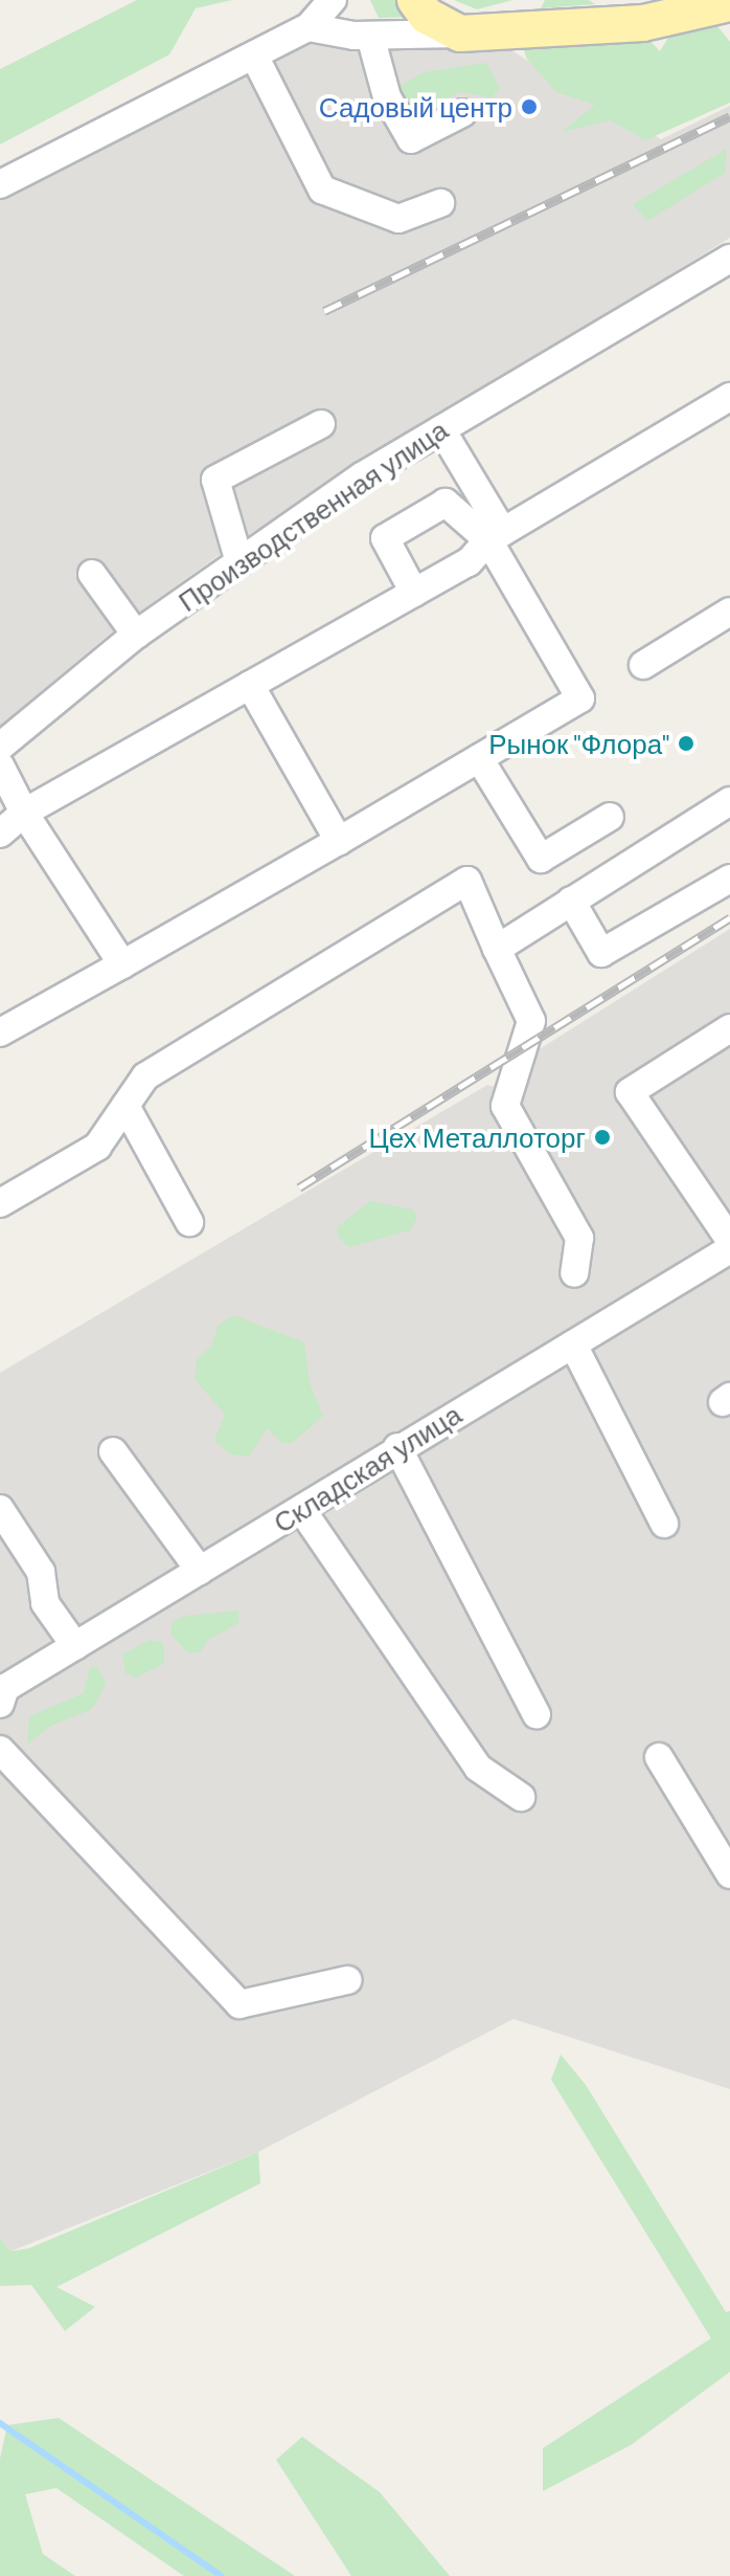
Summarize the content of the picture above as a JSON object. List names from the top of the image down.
{
  "streets": {
    "street": ["Производственная улица", "Складская улица"]
  },
  "places": ["Садовый центр", "Рынок \"Флора\"", "Цех Металлоторг"]
}
